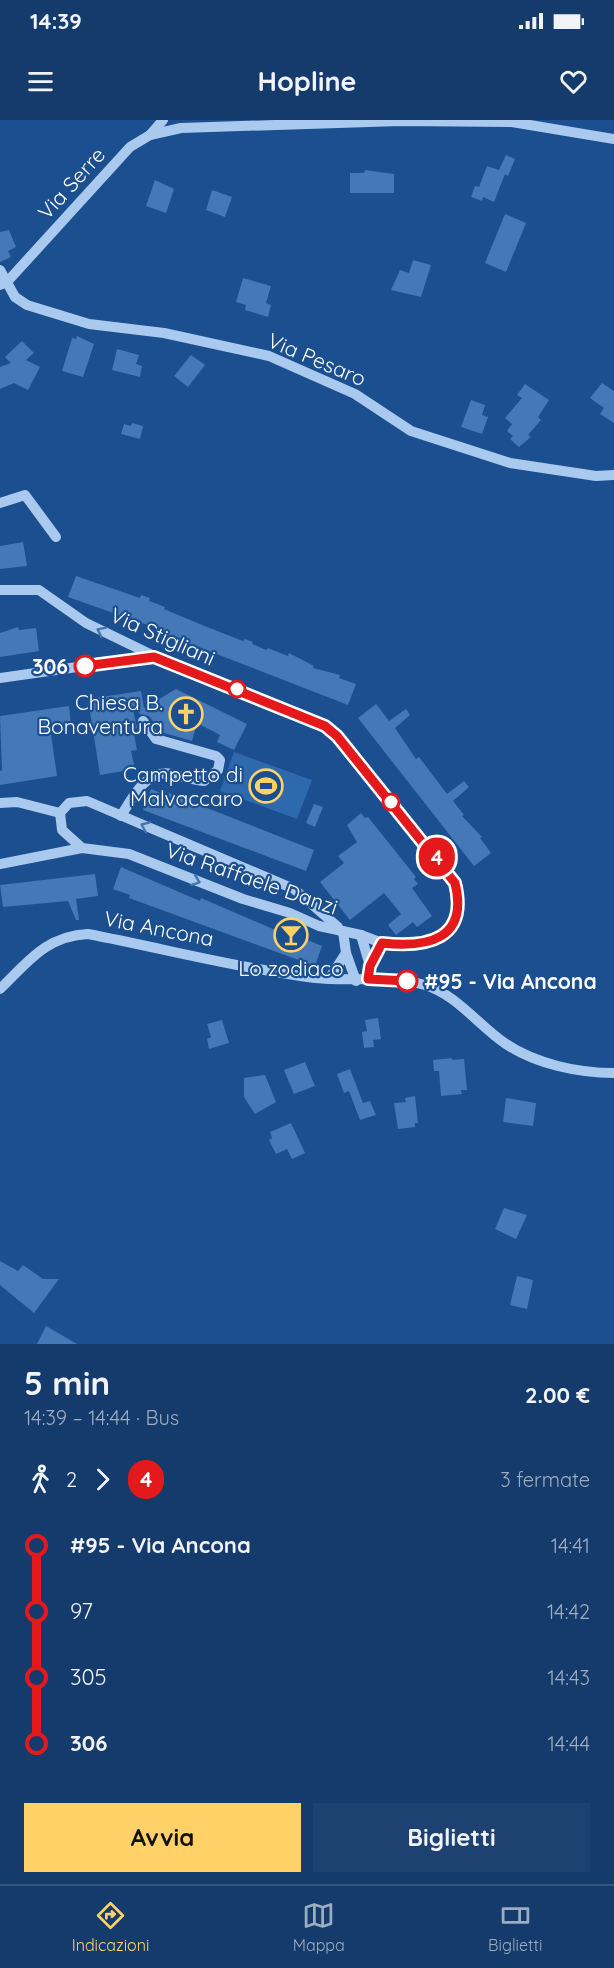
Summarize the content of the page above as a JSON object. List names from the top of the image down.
{
  "streets": {
    "street": [
      "Via Serre",
      "Via Pesaro",
      "Via Stigliani",
      "Via Raffaele Danzi",
      "Via Ancona"
    ]
  },
  "crossings": [
    ["Via Serre", "Via Pesaro"],
    ["Via Stigliani", "Via Raffaele Danzi"]
  ],
  "places": {
    "other": ["306", "#95 - Via Ancona"],
    "church": ["Chiesa B. Bonaventura"],
    "sports": ["Campetto di Malvaccaro"],
    "bar": ["Lo zodiaco"]
  },
  "lines": ["bus line 4"],
  "page": {
    "status": "14:39",
    "header": "Hopline",
    "on_map": "4",
    "heading": ["5 min", "14:39 – 14:44 · Bus", "2.00 €"],
    "legs": ["2", "4", "3 fermate"],
    "list": [
      {
        "name": "#95 - Via Ancona",
        "value": "14:41"
      },
      {
        "name": "97",
        "value": "14:42"
      },
      {
        "name": "305",
        "value": "14:43"
      },
      {
        "name": "306",
        "value": "14:44"
      }
    ],
    "buttons": ["Avvia", "Biglietti"],
    "tabs": ["Indicazioni", "Mappa", "Biglietti"]
  }
}
